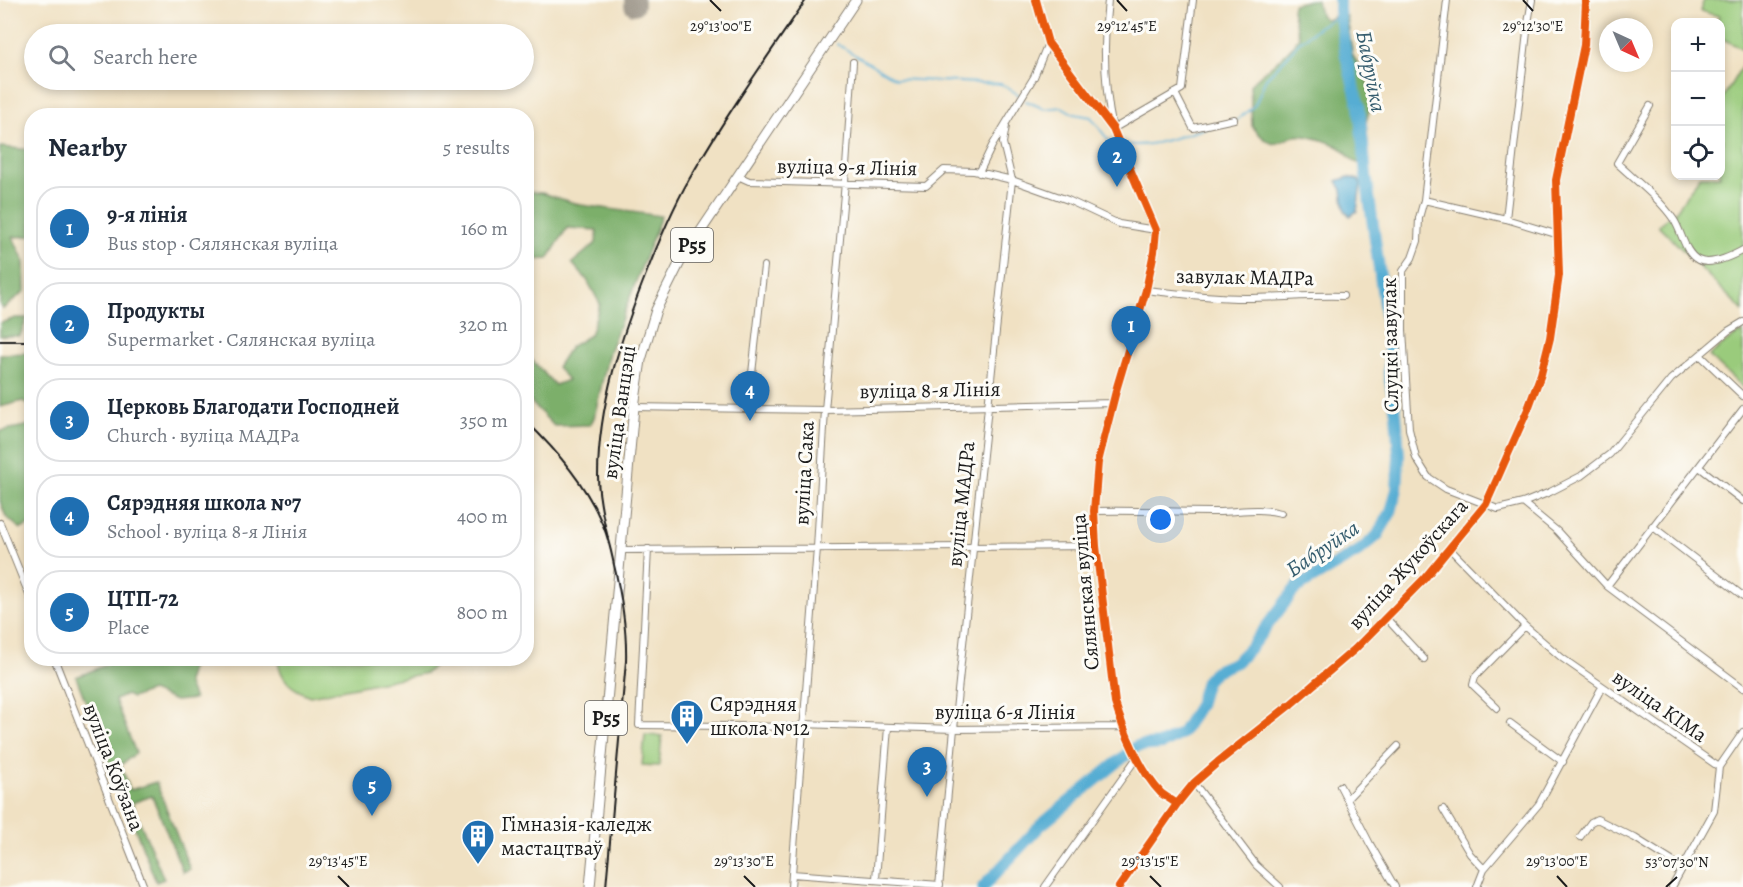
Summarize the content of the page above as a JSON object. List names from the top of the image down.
{
  "streets": {
    "main road": ["Р55", "вуліца Ванцэці"],
    "street": [
      "вуліца 9-я Лінія",
      "завулак МАДРа",
      "Слуцкі завулак",
      "вуліца 8-я Лінія",
      "вуліца Сака",
      "вуліца МАДРа",
      "вуліца Жукоўскага",
      "Сялянская вуліца",
      "вуліца КІМа",
      "вуліца 6-я Лінія",
      "вуліца Коўзана"
    ]
  },
  "crossings": [
    ["вуліца 9-я Лінія", "вуліца Ванцэці"],
    ["вуліца 9-я Лінія", "вуліца Сака"],
    ["вуліца 9-я Лінія", "вуліца МАДРа"],
    ["вуліца 9-я Лінія", "Сялянская вуліца"],
    ["завулак МАДРа", "Сялянская вуліца"],
    ["Слуцкі завулак", "вуліца Жукоўскага"],
    ["вуліца 8-я Лінія", "вуліца Ванцэці"],
    ["вуліца 8-я Лінія", "вуліца Сака"],
    ["вуліца 8-я Лінія", "вуліца МАДРа"],
    ["вуліца 8-я Лінія", "Сялянская вуліца"],
    ["вуліца Сака", "вуліца 6-я Лінія"],
    ["вуліца МАДРа", "вуліца 6-я Лінія"],
    ["вуліца Жукоўскага", "Сялянская вуліца"],
    ["вуліца Жукоўскага", "вуліца КІМа"],
    ["Сялянская вуліца", "вуліца 6-я Лінія"]
  ],
  "water": ["Бабруйка"],
  "places": {
    "building": ["Сярэдняя школа №12", "Гімназія-каледж мастацтваў"]
  },
  "north": "bottom right",
  "page": {
    "map_buttons": ["+", "−"],
    "search": "Search here",
    "heading": ["Nearby", "5 results"],
    "pins": [
      "2",
      "1",
      "4",
      "3",
      "5"
    ],
    "list": [
      {
        "mark": "1",
        "name": "9-я лінія",
        "note": "Bus stop · Сялянская вуліца",
        "value": "160 m"
      },
      {
        "mark": "2",
        "name": "Продукты",
        "note": "Supermarket · Сялянская вуліца",
        "value": "320 m"
      },
      {
        "mark": "3",
        "name": "Церковь Благодати Господней",
        "note": "Church · вуліца МАДРа",
        "value": "350 m"
      },
      {
        "mark": "4",
        "name": "Сярэдняя школа №7",
        "note": "School · вуліца 8-я Лінія",
        "value": "400 m"
      },
      {
        "mark": "5",
        "name": "ЦТП-72",
        "note": "Place",
        "value": "800 m"
      }
    ]
  },
  "coordinates": [
    "29°13'00\"E",
    "29°12'45\"E",
    "29°12'30\"E",
    "29°13'45\"E",
    "29°13'30\"E",
    "29°13'15\"E",
    "53°07'30\"N"
  ]
}
